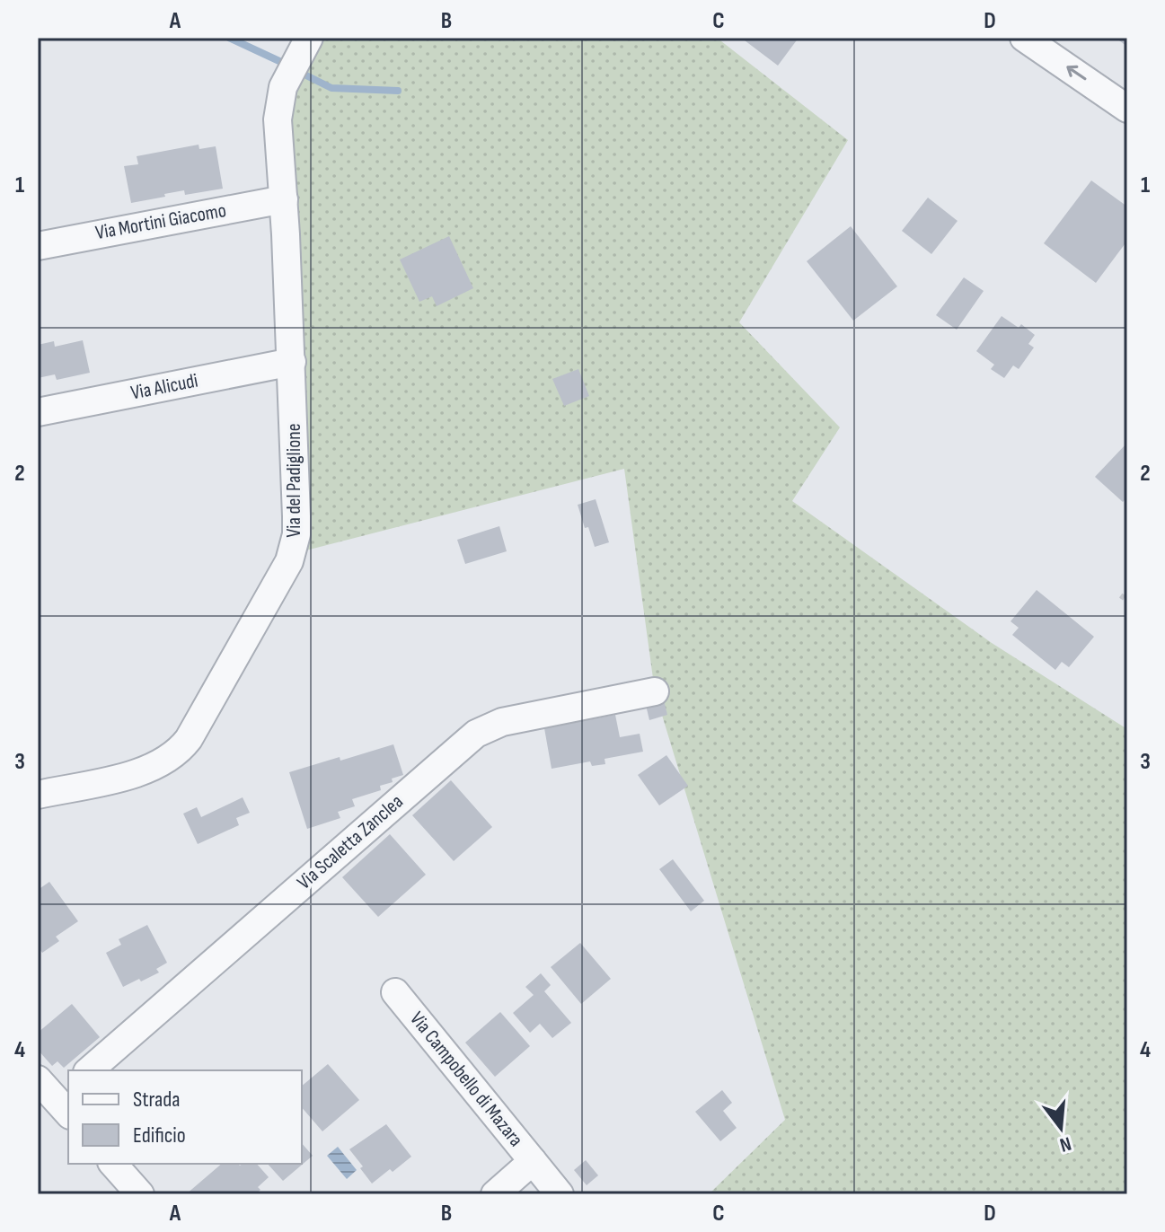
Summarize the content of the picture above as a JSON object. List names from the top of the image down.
{
  "streets": {
    "street": [
      "Via Mortini Giacomo",
      "Via Alicudi",
      "Via del Padiglione",
      "Via Scaletta Zanclea",
      "Via Campobello di Mazara"
    ]
  },
  "crossings": [
    ["Via Mortini Giacomo", "Via del Padiglione"],
    ["Via Alicudi", "Via del Padiglione"]
  ],
  "legend": ["Strada", "Edificio"],
  "north": "bottom",
  "grid": {
    "columns": [
      "A",
      "B",
      "C",
      "D"
    ],
    "rows": [
      "1",
      "2",
      "3",
      "4"
    ]
  }
}
